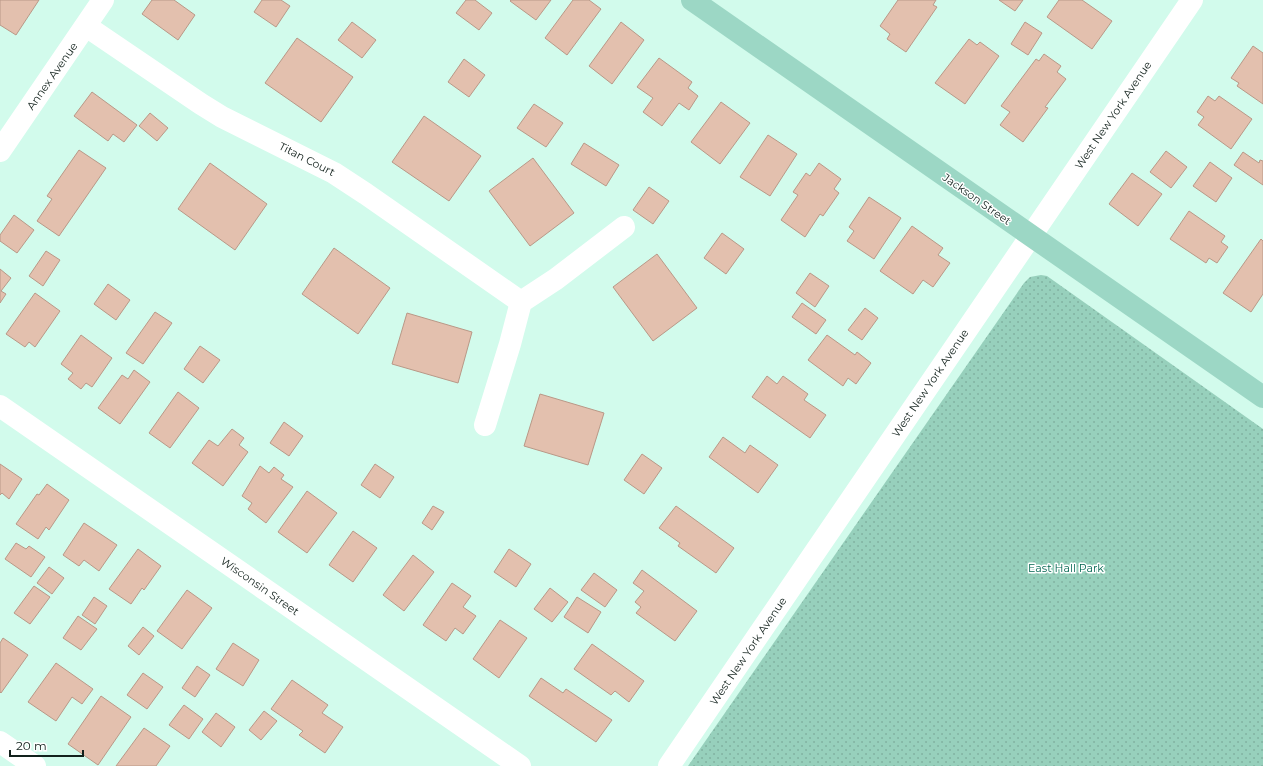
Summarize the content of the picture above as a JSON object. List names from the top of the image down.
{
  "streets": {
    "main road": ["Jackson Street"],
    "street": [
      "Annex Avenue",
      "West New York Avenue",
      "Titan Court",
      "Wisconsin Street"
    ]
  },
  "crossings": [
    ["Annex Avenue", "Titan Court"],
    ["West New York Avenue", "Jackson Street"]
  ],
  "parks": ["East Hall Park"],
  "scale_bar": "20 m"
}
